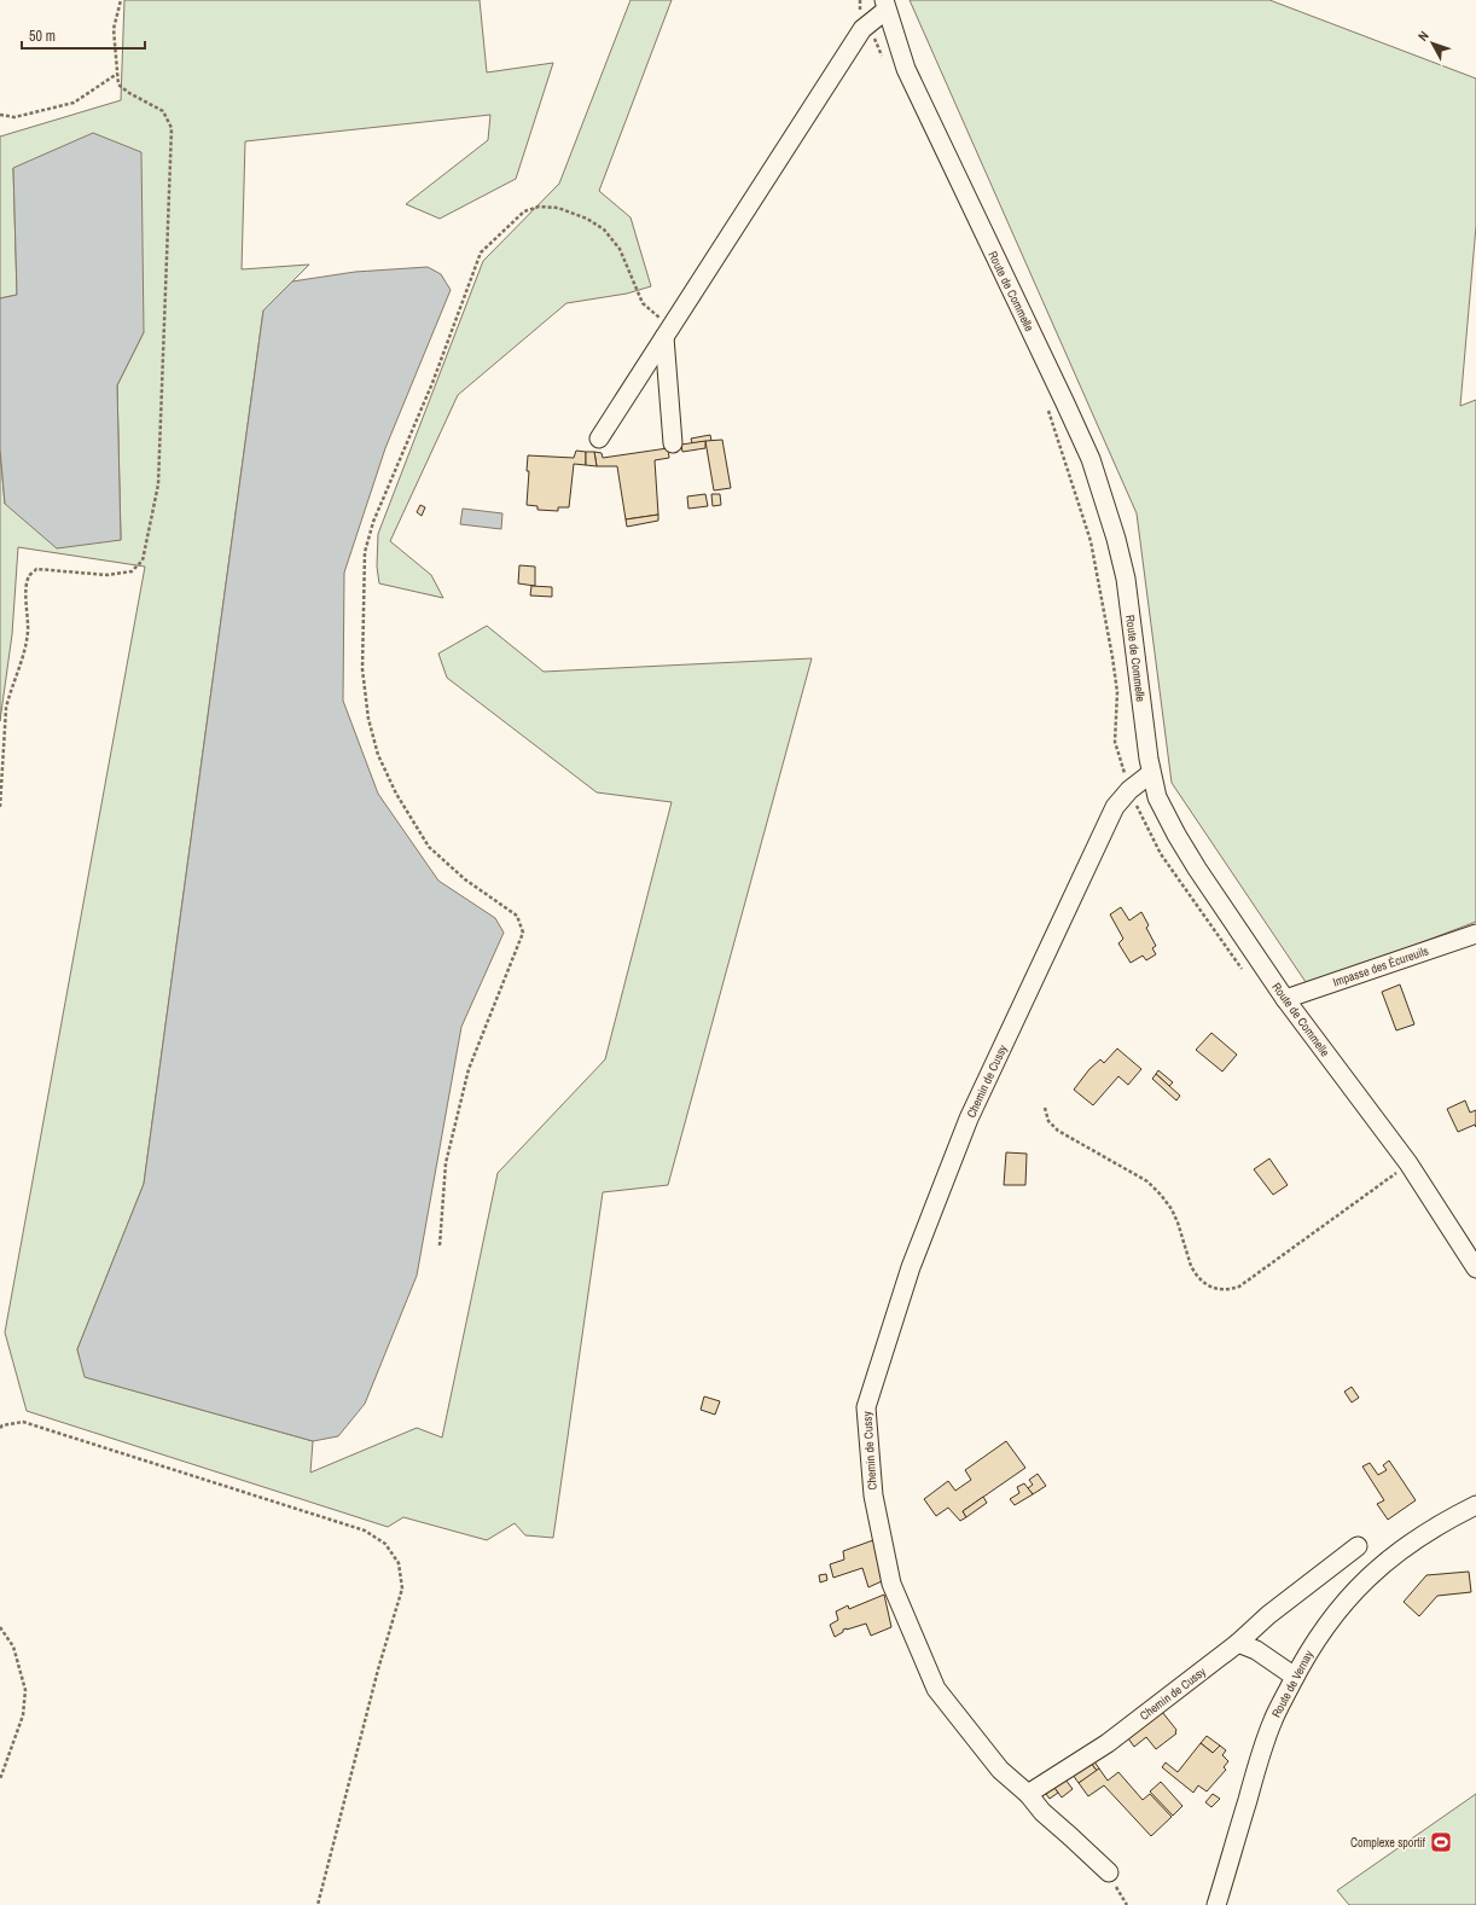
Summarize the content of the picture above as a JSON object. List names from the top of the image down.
{
  "streets": {
    "street": [
      "Route de Commelle",
      "Impasse des Écureuils",
      "Chemin de Cussy",
      "Route de Vernay"
    ]
  },
  "crossings": [
    ["Route de Commelle", "Impasse des Écureuils"],
    ["Route de Commelle", "Chemin de Cussy"]
  ],
  "places": {
    "sports": ["Complexe sportif"]
  },
  "scale_bar": "50 m",
  "north": "top left"
}
